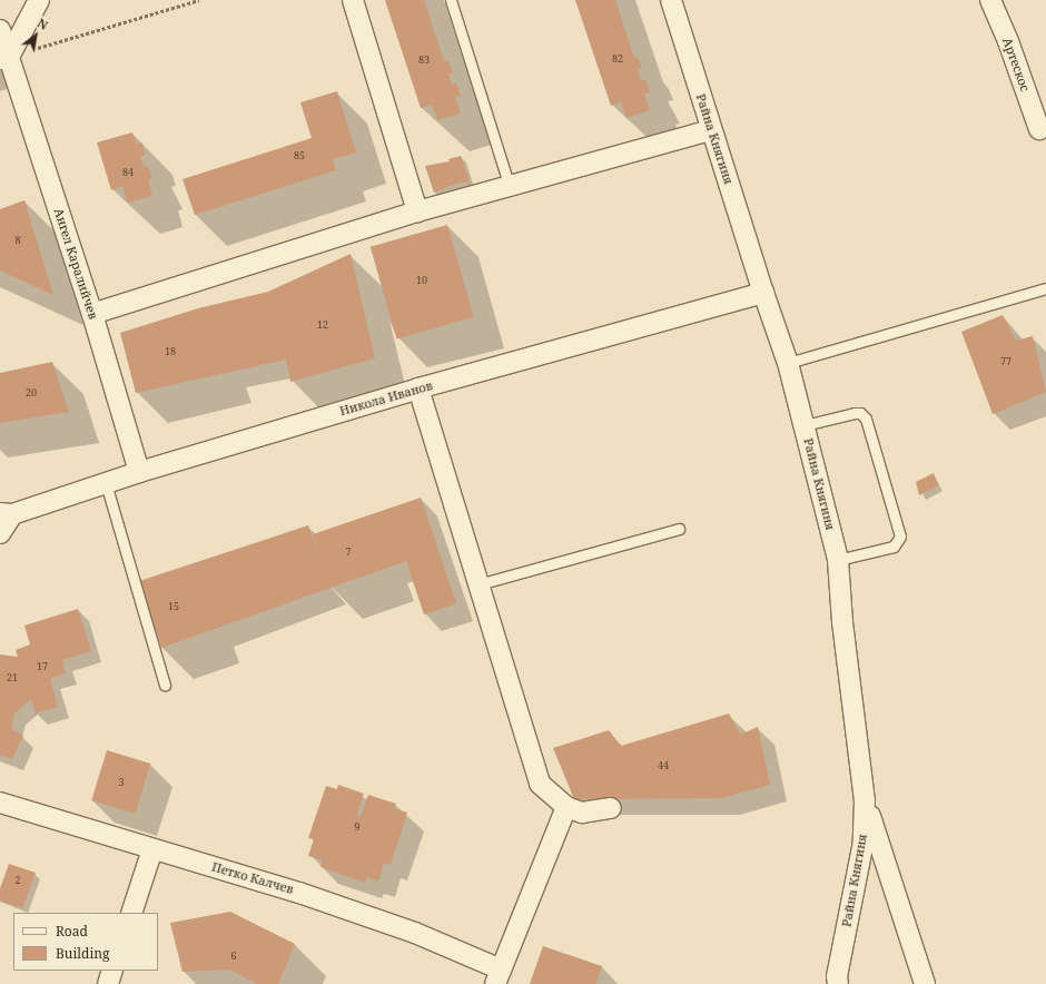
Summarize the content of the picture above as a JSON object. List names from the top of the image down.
{
  "streets": {
    "street": [
      "Артескос",
      "Райна Княгиня",
      "Ангел Каралийчев",
      "Никола Иванов",
      "Петко Калчев"
    ]
  },
  "crossings": [
    ["Райна Княгиня", "Никола Иванов"],
    ["Ангел Каралийчев", "Никола Иванов"]
  ],
  "house_numbers": [
    "82",
    "83",
    "85",
    "84",
    "8",
    "10",
    "12",
    "18",
    "77",
    "20",
    "7",
    "15",
    "17",
    "21",
    "44",
    "3",
    "9",
    "2",
    "6"
  ],
  "legend": ["Road", "Building"],
  "north": "top right"
}
